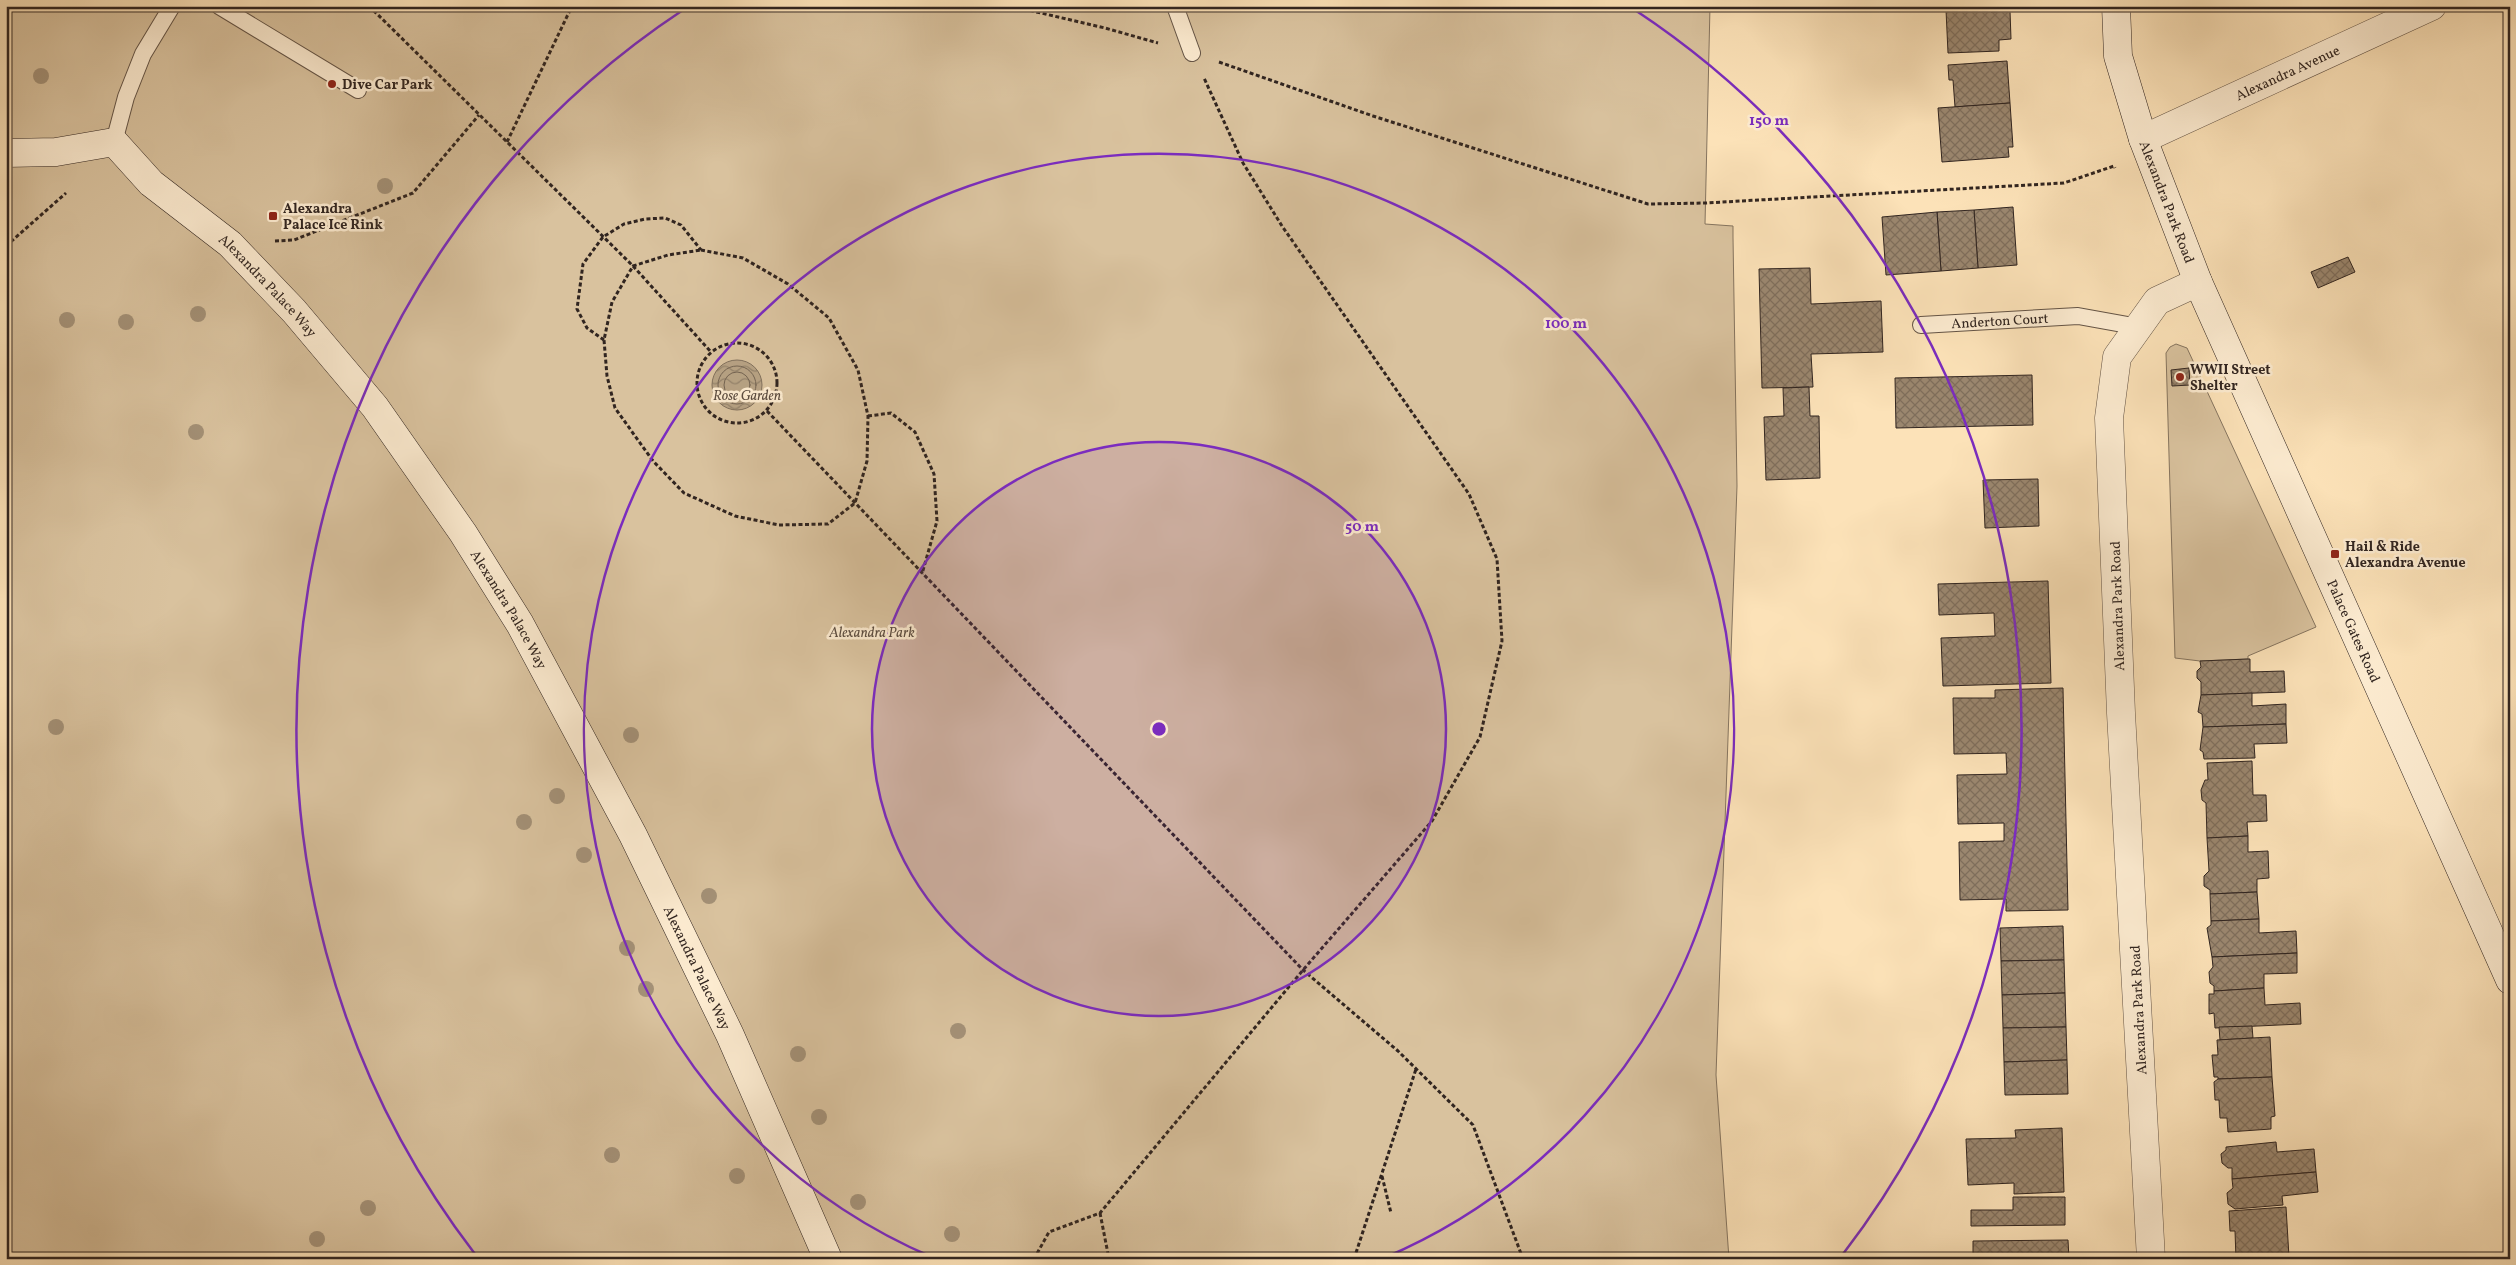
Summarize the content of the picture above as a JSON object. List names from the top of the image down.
{
  "streets": {
    "street": [
      "Alexandra Avenue",
      "Alexandra Park Road",
      "Alexandra Palace Way",
      "Palace Gates Road"
    ],
    "lane": ["Anderton Court"]
  },
  "crossings": [
    ["Alexandra Avenue", "Alexandra Park Road"],
    ["Alexandra Park Road", "Anderton Court"],
    ["Alexandra Park Road", "Palace Gates Road"]
  ],
  "parks": ["Rose Garden", "Alexandra Park"],
  "places": {
    "other": ["Dive Car Park", "WWII Street Shelter"],
    "transit": ["Alexandra Palace Ice Rink", "Hail & Ride Alexandra Avenue"]
  },
  "rings": ["150 m", "100 m", "50 m"]
}
